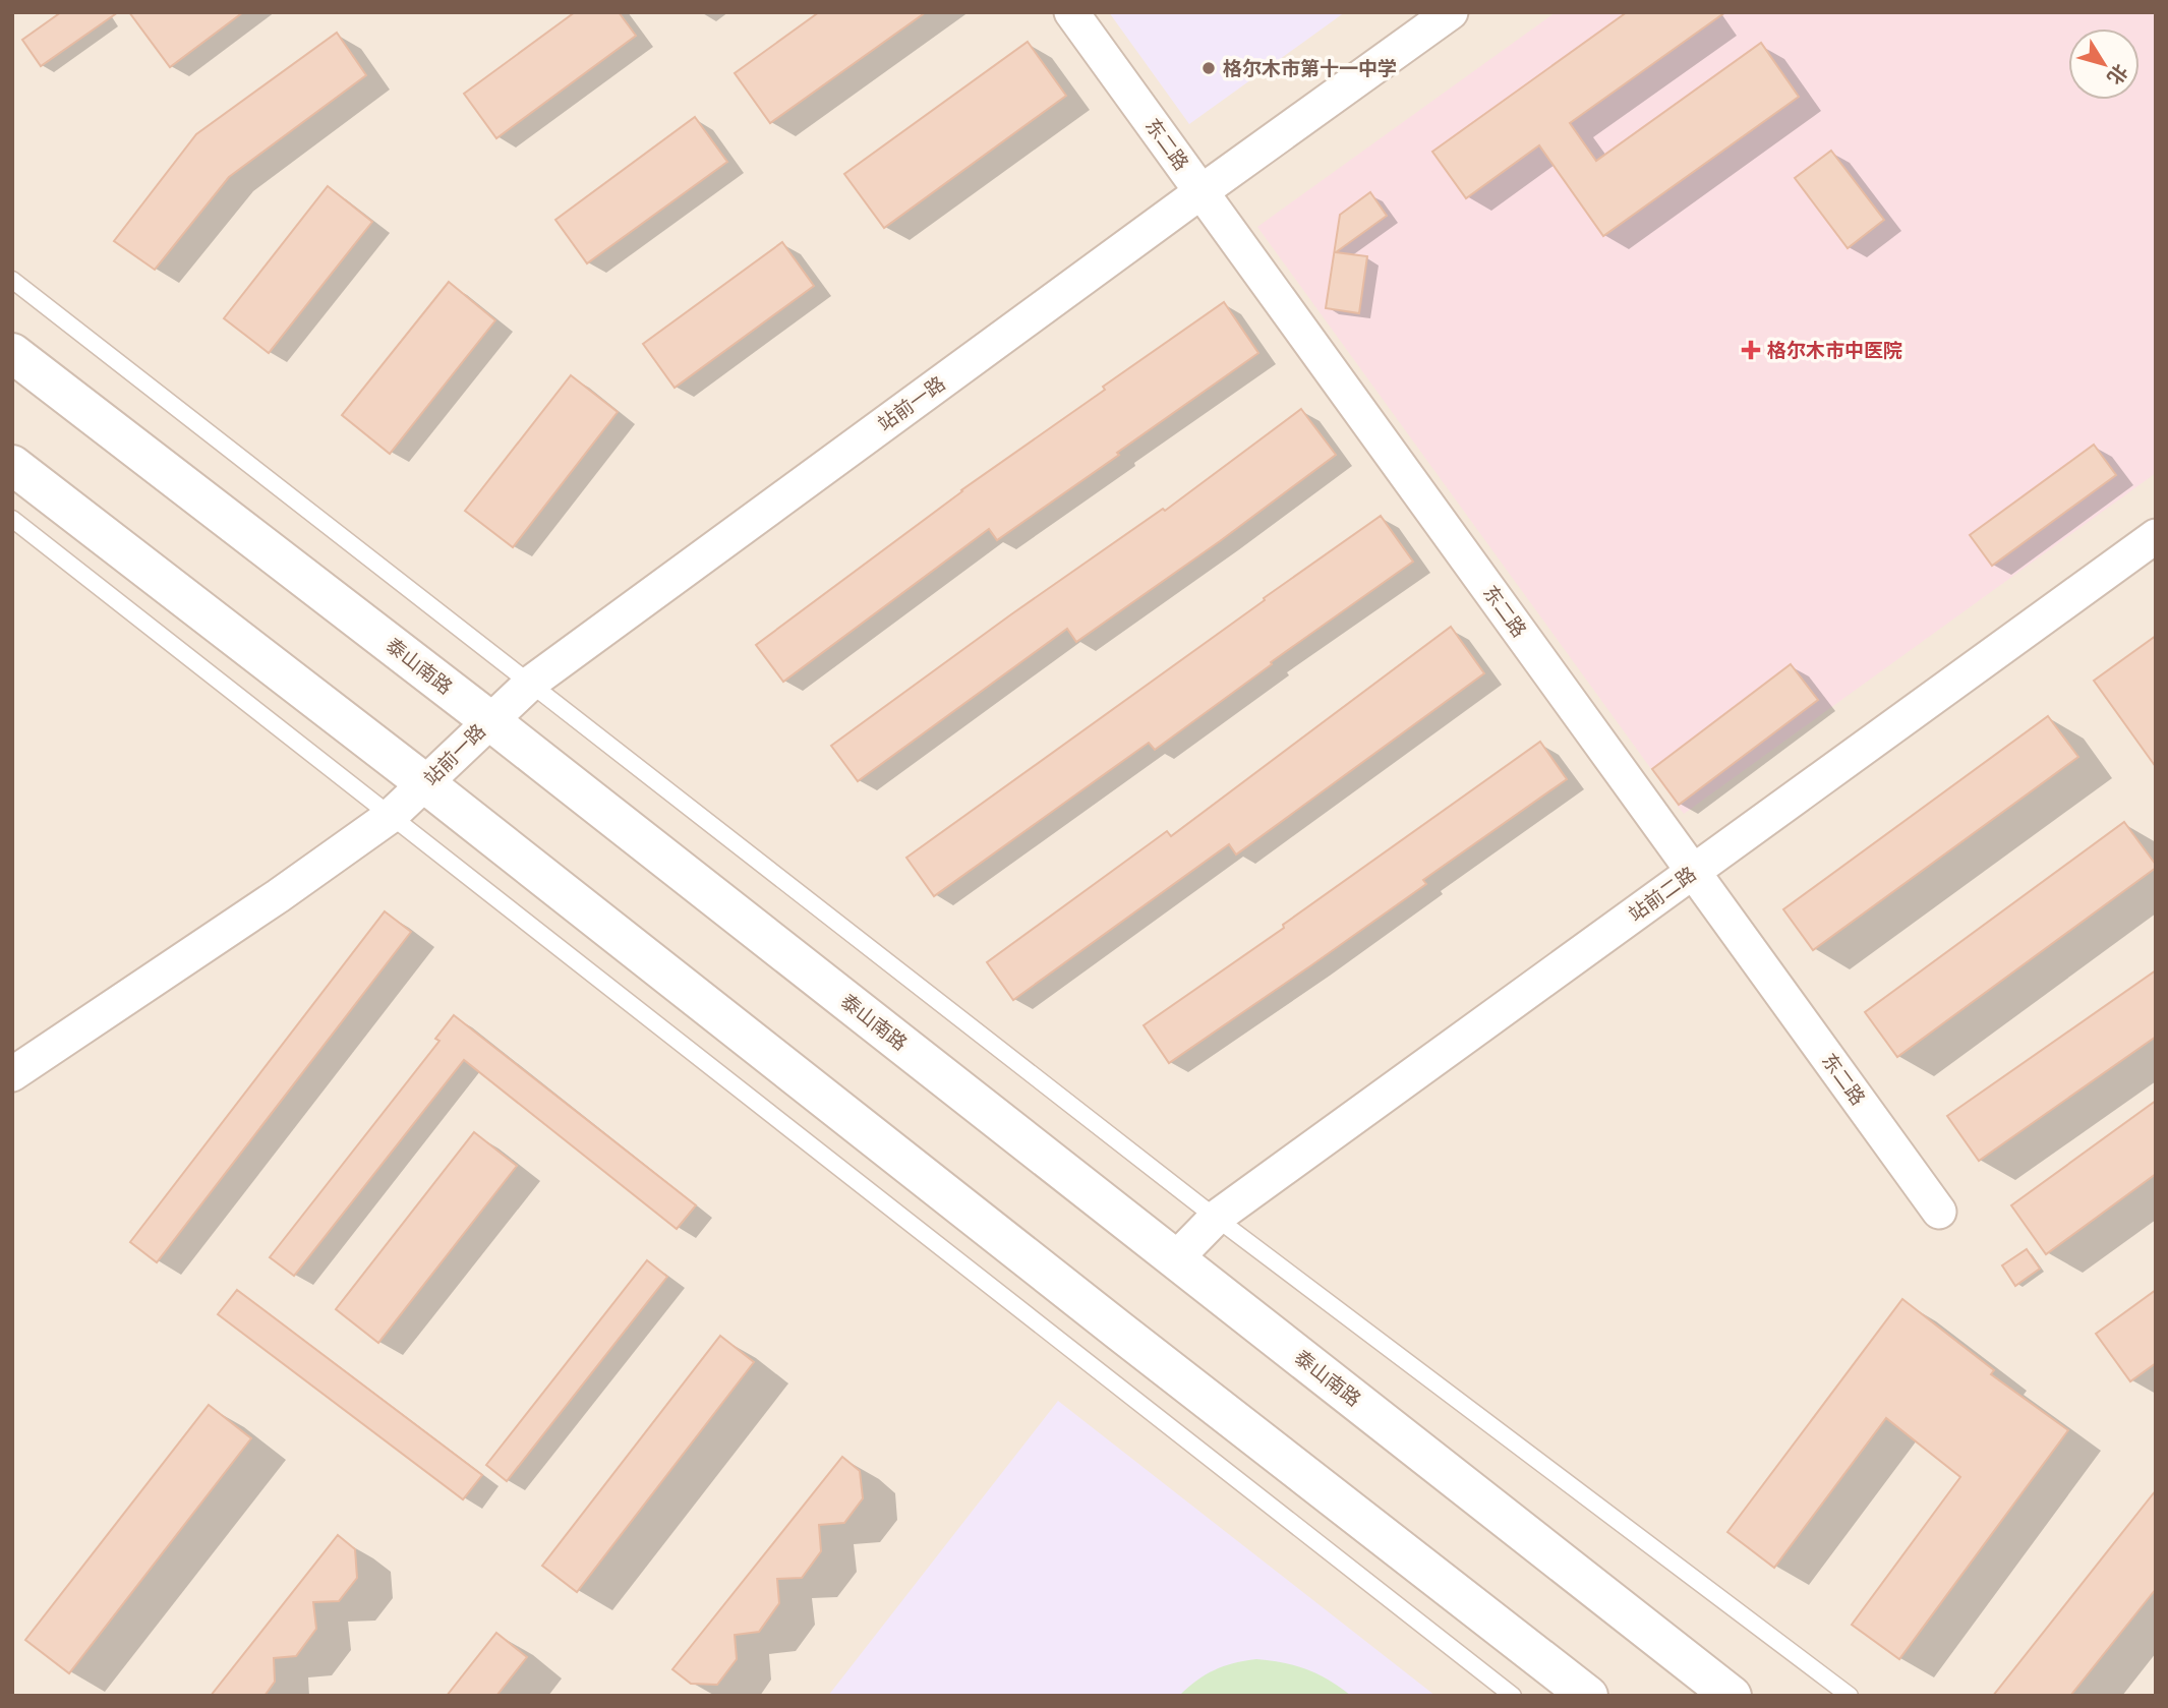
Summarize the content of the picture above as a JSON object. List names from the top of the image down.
{
  "streets": {
    "street": [
      "东二路",
      "站前一路",
      "泰山南路",
      "站前二路"
    ]
  },
  "crossings": [
    ["东二路", "站前一路"],
    ["东二路", "站前二路"],
    ["站前一路", "泰山南路"],
    ["泰山南路", "站前二路"]
  ],
  "places": {
    "other": ["格尔木市第十一中学"],
    "health": ["格尔木市中医院"]
  },
  "north": "bottom right"
}
